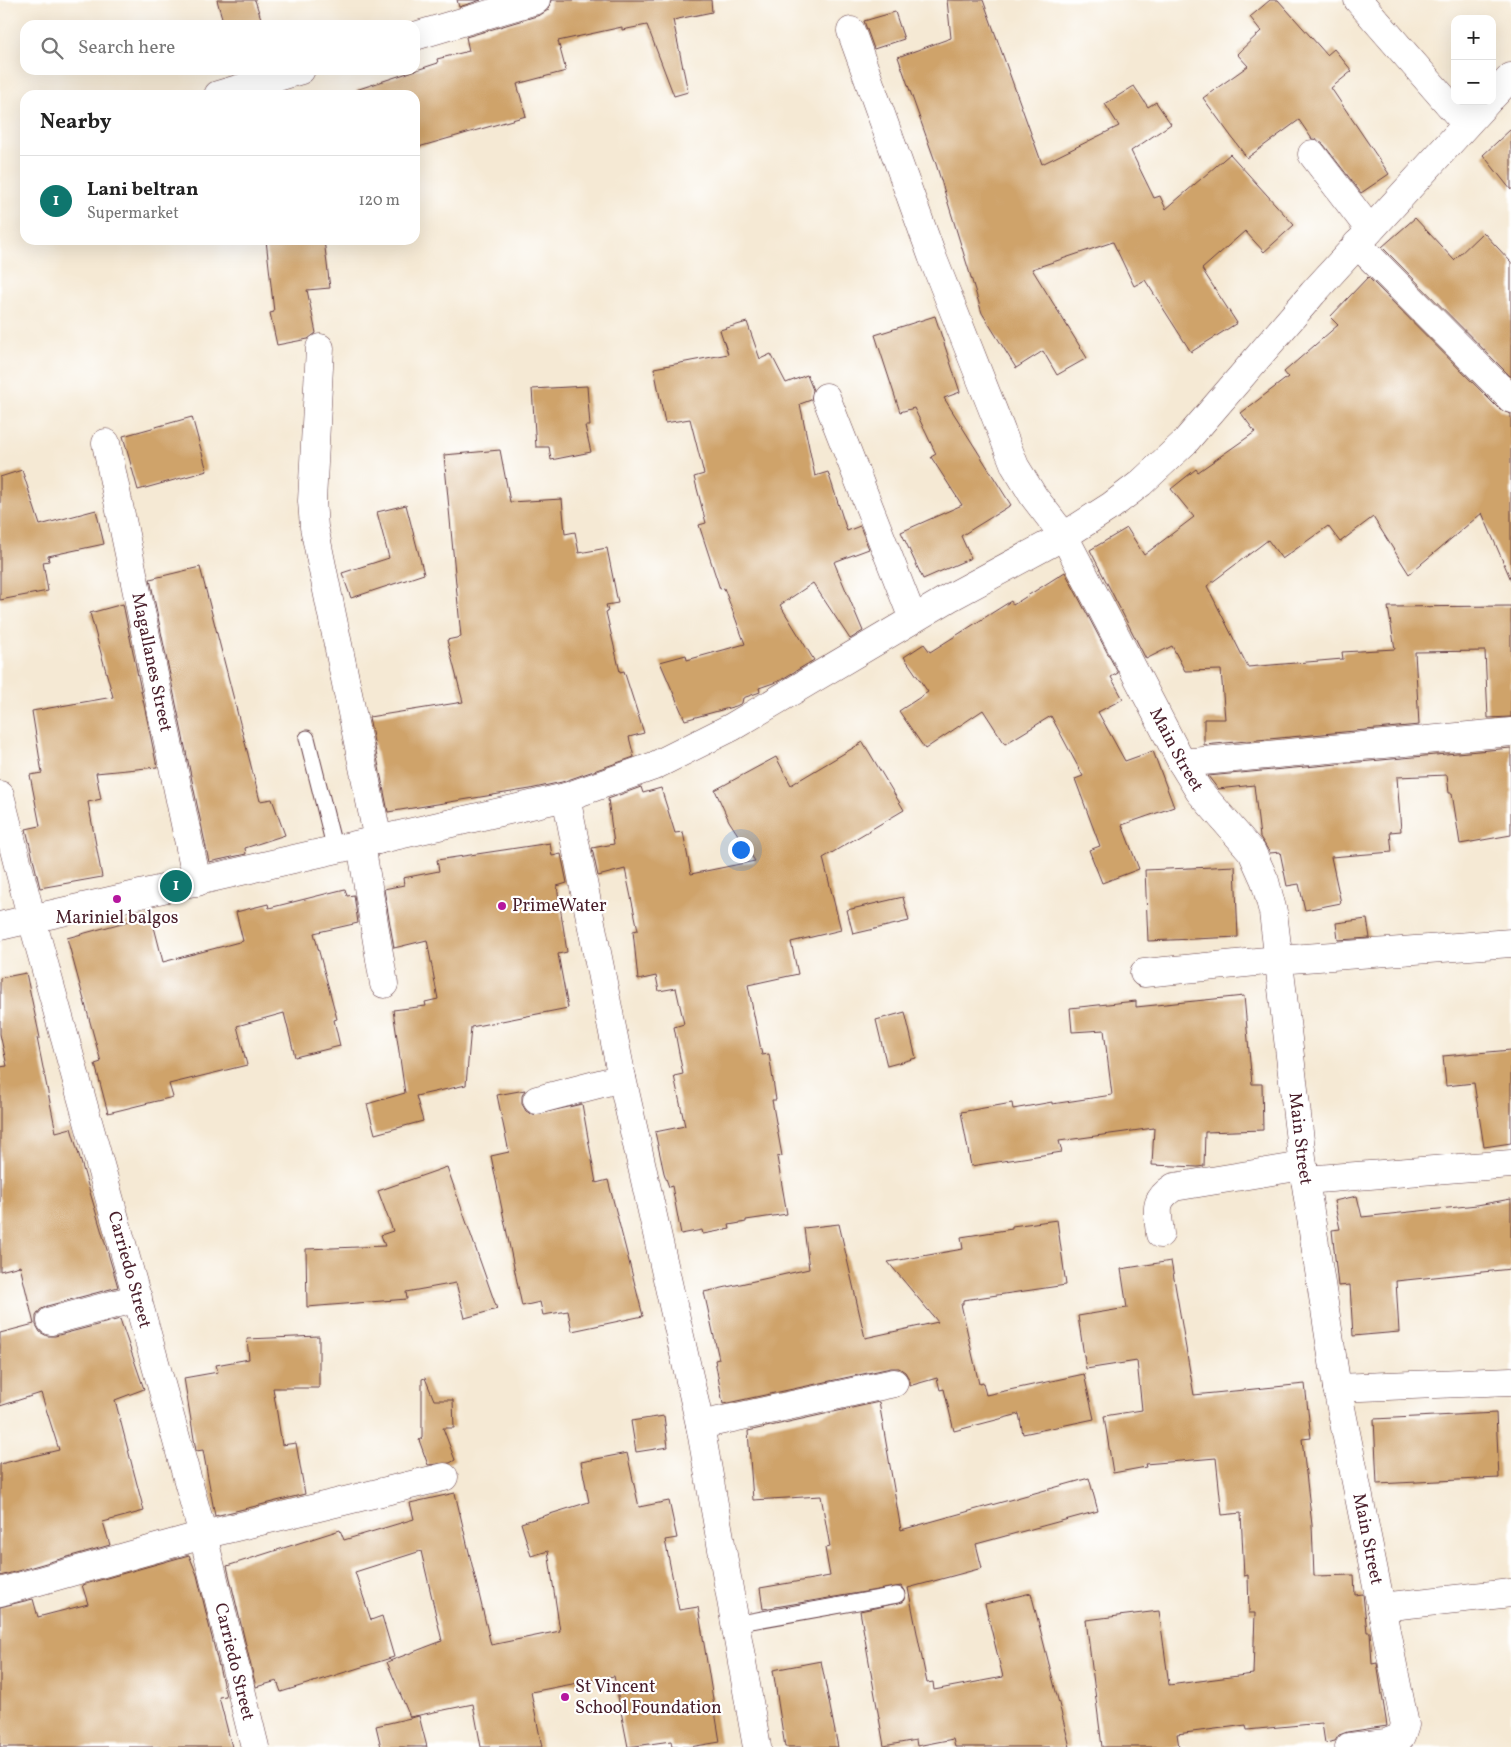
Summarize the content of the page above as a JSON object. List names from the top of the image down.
{
  "streets": {
    "street": ["Magallanes Street", "Main Street", "Carriedo Street"]
  },
  "places": ["Mariniel balgos", "PrimeWater", "St Vincent School Foundation"],
  "page": {
    "map_buttons": ["+", "−"],
    "search": "Search here",
    "heading": "Nearby",
    "list": [
      {
        "mark": "1",
        "name": "Lani beltran",
        "note": "Supermarket",
        "value": "120 m"
      }
    ],
    "pins": "1"
  }
}
